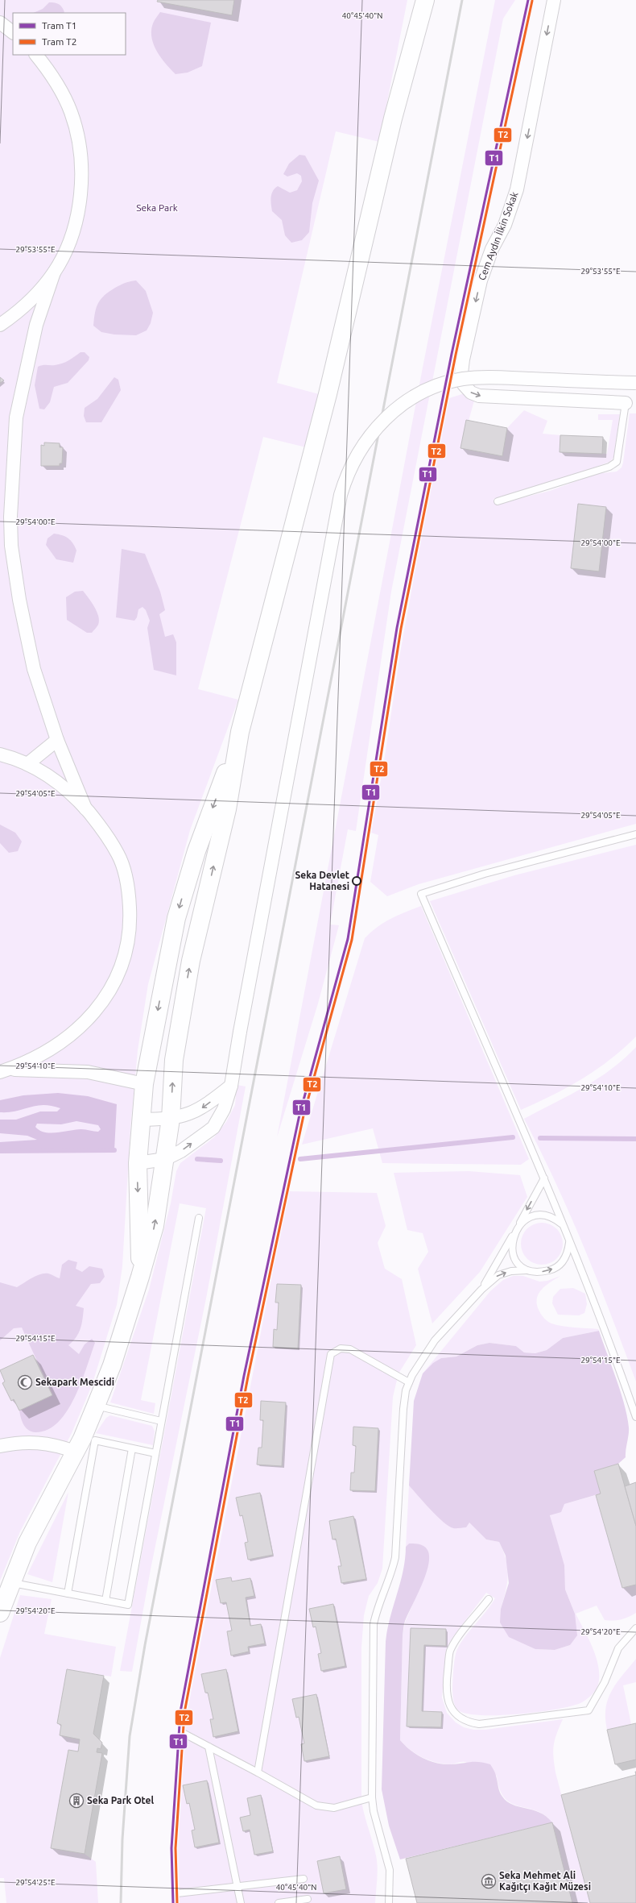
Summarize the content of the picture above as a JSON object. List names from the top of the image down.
{
  "streets": {
    "street": ["Cem Aydın İlkin Sokak"]
  },
  "parks": ["Seka Park"],
  "places": {
    "other": ["Seka Devlet Hatanesi"],
    "mosque": ["Sekapark Mescidi"],
    "building": ["Seka Park Otel"],
    "museum": ["Seka Mehmet Ali Kağıtçı Kağıt Müzesi"]
  },
  "lines": ["tram line T1", "tram line T2"],
  "legend": ["Tram T1", "Tram T2"],
  "coordinates": [
    "40°45'40\"N",
    "29°53'55\"E",
    "29°54'00\"E",
    "29°54'05\"E",
    "29°54'10\"E",
    "29°54'15\"E",
    "29°54'20\"E",
    "29°54'25\"E"
  ]
}
